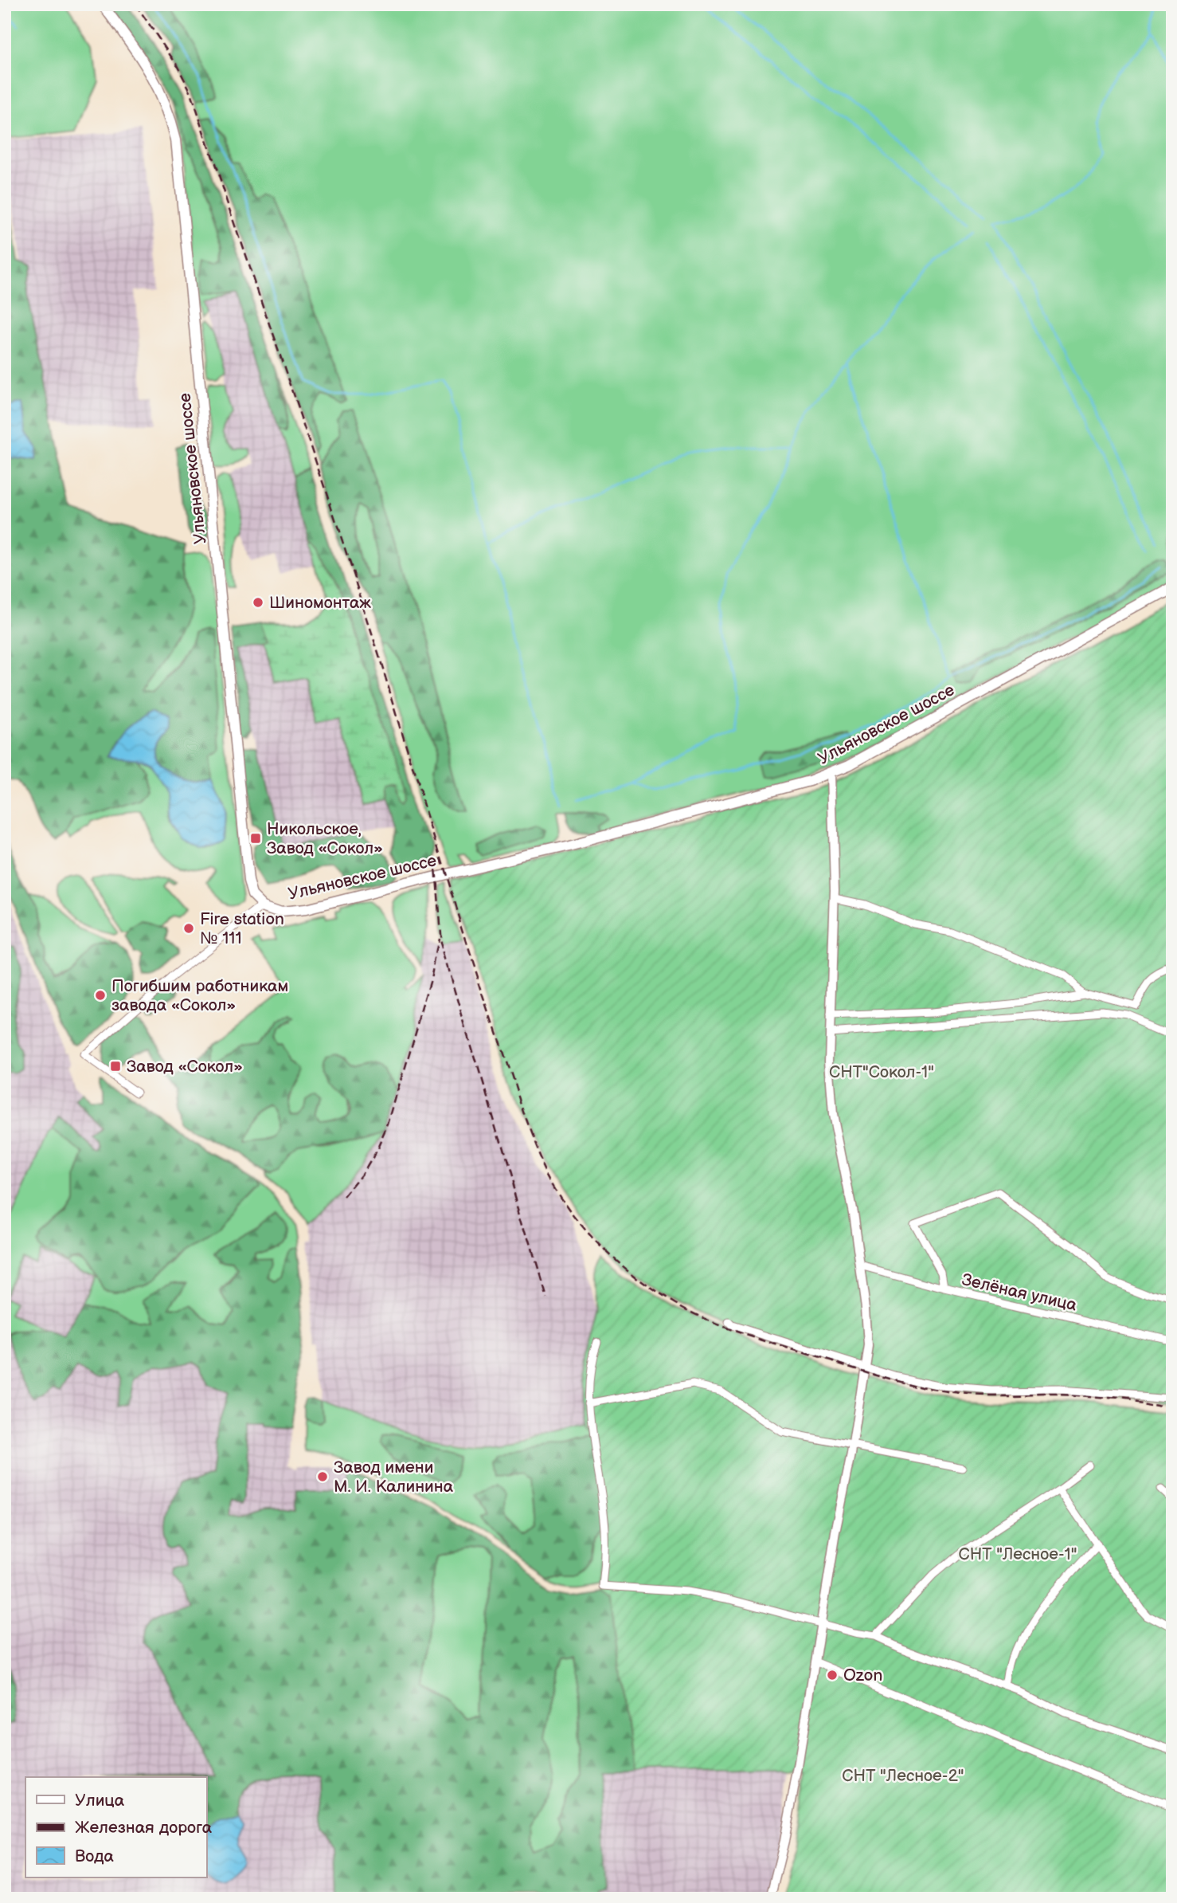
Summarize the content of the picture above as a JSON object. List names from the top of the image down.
{
  "streets": {
    "main road": ["Ульяновское шоссе"],
    "street": ["Зелёная улица"]
  },
  "parks": ["СНТ\"Сокол-1\"", "СНТ \"Лесное-1\"", "СНТ \"Лесное-2\""],
  "places": {
    "other": [
      "Шиномонтаж",
      "Fire station № 111",
      "Погибшим работникам завода «Сокол»",
      "Завод имени М. И. Калинина",
      "Ozon"
    ],
    "transit": ["Никольское, Завод «Сокол»", "Завод «Сокол»"]
  },
  "legend": ["Улица", "Железная дорога", "Вода"]
}
